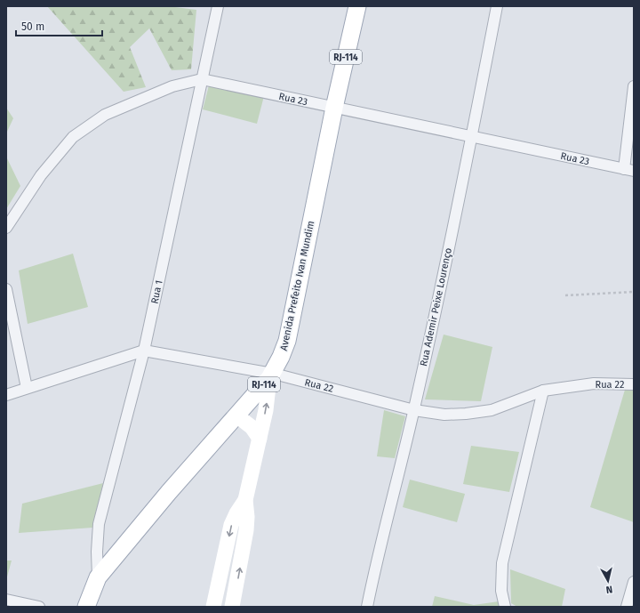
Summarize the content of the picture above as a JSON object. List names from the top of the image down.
{
  "streets": {
    "main road": ["RJ-114", "Avenida Prefeito Ivan Mundim"],
    "street": [
      "Rua 23",
      "Rua 1",
      "Rua Ademir Peixe Lourenço",
      "Rua 22"
    ]
  },
  "crossings": [
    ["Rua 23", "Avenida Prefeito Ivan Mundim"],
    ["Rua 23", "Rua 1"],
    ["Rua 23", "Rua Ademir Peixe Lourenço"],
    ["Avenida Prefeito Ivan Mundim", "Rua 1"],
    ["Avenida Prefeito Ivan Mundim", "Rua 22"],
    ["Rua 1", "Rua 22"],
    ["Rua Ademir Peixe Lourenço", "Rua 22"]
  ],
  "scale_bar": "50 m",
  "north": "bottom"
}
